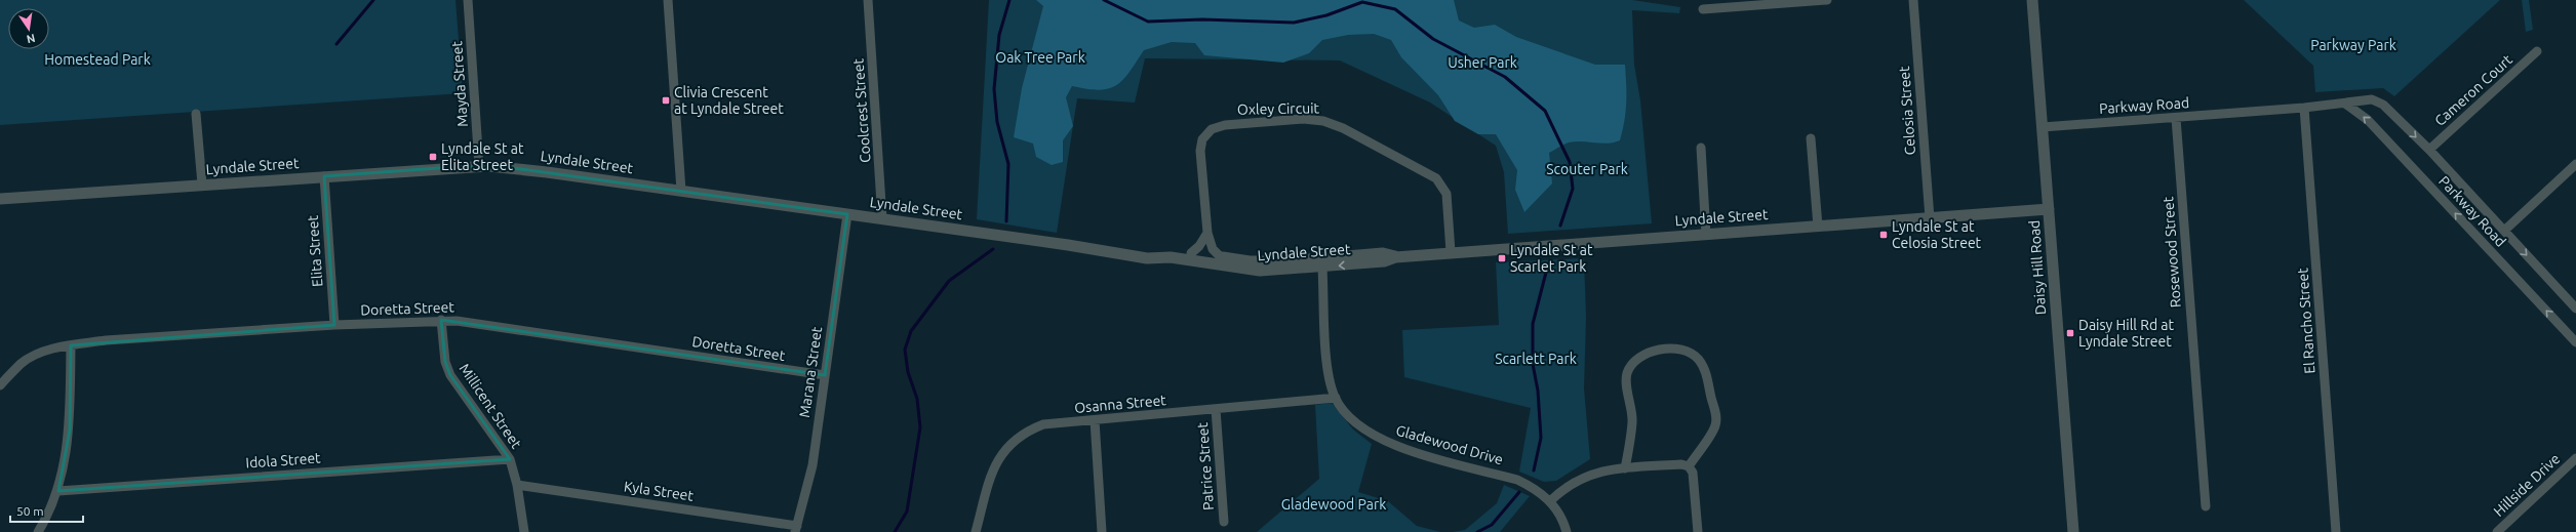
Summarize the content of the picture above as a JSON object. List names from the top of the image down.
{
  "streets": {
    "street": [
      "Mayda Street",
      "Cameron Court",
      "Parkway Road",
      "Oxley Circuit",
      "Coolcrest Street",
      "Celosia Street",
      "Lyndale Street",
      "Elita Street",
      "Rosewood Street",
      "Daisy Hill Road",
      "Doretta Street",
      "El Rancho Street",
      "Marana Street",
      "Osanna Street",
      "Millicent Street",
      "Gladewood Drive",
      "Idola Street",
      "Patrice Street",
      "Hillside Drive",
      "Kyla Street"
    ]
  },
  "crossings": [
    ["Mayda Street", "Lyndale Street"],
    ["Cameron Court", "Parkway Road"],
    ["Parkway Road", "Rosewood Street"],
    ["Parkway Road", "Daisy Hill Road"],
    ["Parkway Road", "El Rancho Street"],
    ["Oxley Circuit", "Lyndale Street"],
    ["Coolcrest Street", "Lyndale Street"],
    ["Celosia Street", "Lyndale Street"],
    ["Lyndale Street", "Elita Street"],
    ["Lyndale Street", "Daisy Hill Road"],
    ["Lyndale Street", "Marana Street"],
    ["Lyndale Street", "Gladewood Drive"],
    ["Elita Street", "Doretta Street"],
    ["Doretta Street", "Marana Street"],
    ["Doretta Street", "Millicent Street"],
    ["Marana Street", "Kyla Street"],
    ["Osanna Street", "Gladewood Drive"],
    ["Osanna Street", "Patrice Street"],
    ["Millicent Street", "Idola Street"],
    ["Millicent Street", "Kyla Street"]
  ],
  "parks": [
    "Parkway Park",
    "Oak Tree Park",
    "Homestead Park",
    "Usher Park",
    "Scouter Park",
    "Scarlett Park",
    "Gladewood Park"
  ],
  "places": {
    "transit": [
      "Clivia Crescent at Lyndale Street",
      "Lyndale St at Elita Street",
      "Lyndale St at Celosia Street",
      "Lyndale St at Scarlet Park",
      "Daisy Hill Rd at Lyndale Street"
    ]
  },
  "scale_bar": "50 m",
  "north": "bottom"
}
